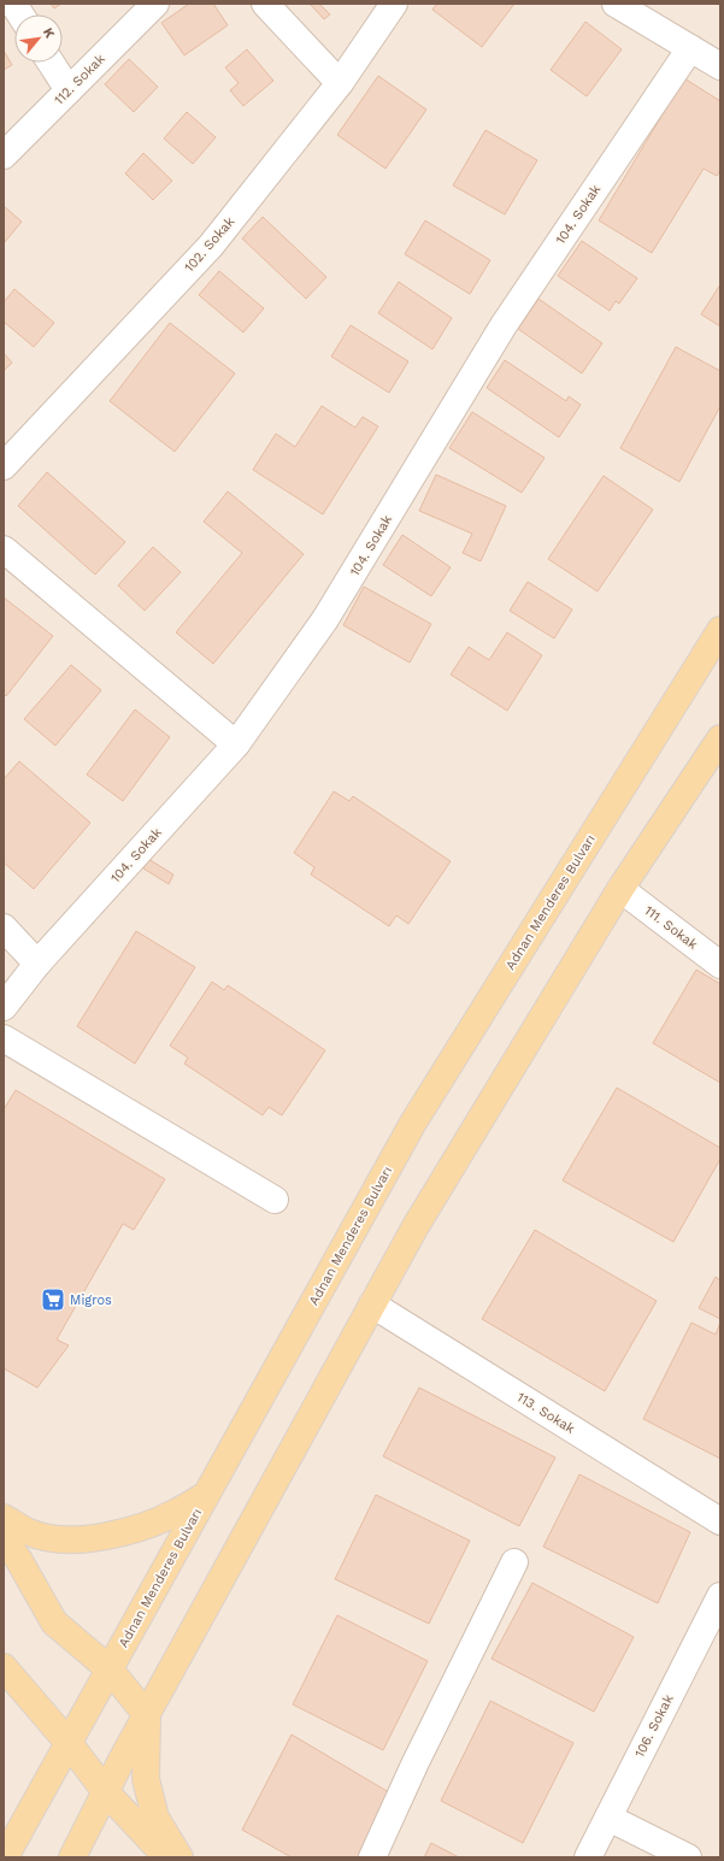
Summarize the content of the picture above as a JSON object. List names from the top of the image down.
{
  "streets": {
    "main road": ["Adnan Menderes Bulvarı"],
    "street": [
      "112. Sokak",
      "104. Sokak",
      "102. Sokak",
      "111. Sokak",
      "113. Sokak",
      "106. Sokak"
    ]
  },
  "places": {
    "supermarket": ["Migros"]
  },
  "north": "top right"
}
